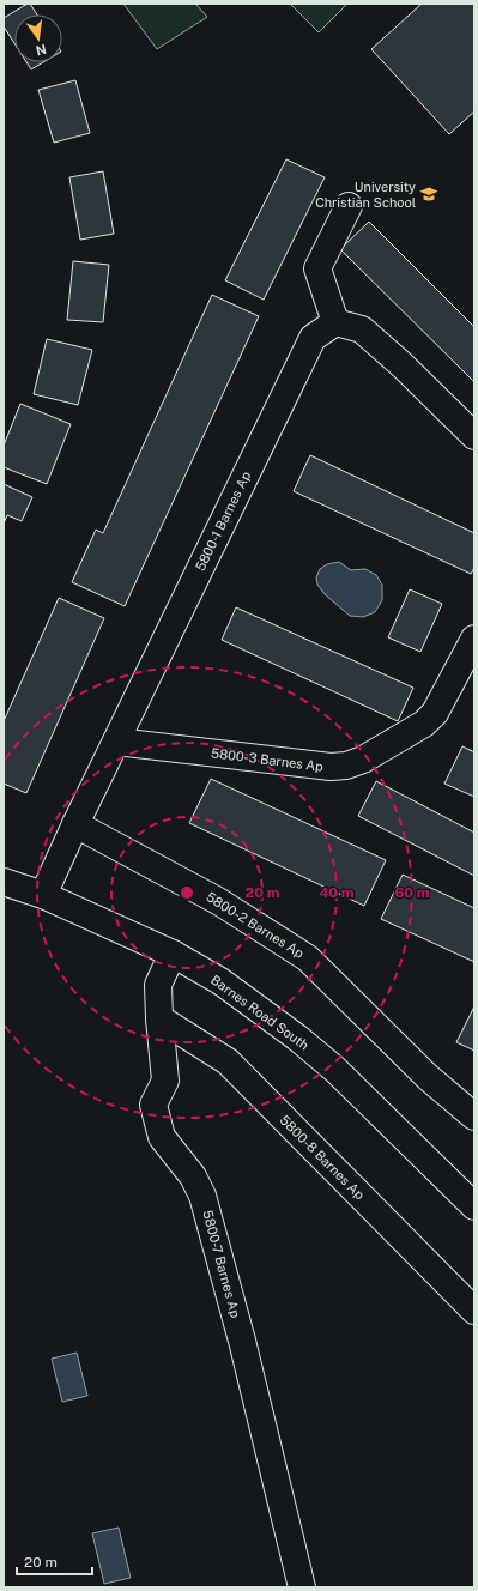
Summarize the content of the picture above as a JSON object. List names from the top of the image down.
{
  "streets": {
    "street": [
      "5800-1 Barnes Ap",
      "5800-3 Barnes Ap",
      "5800-2 Barnes Ap",
      "Barnes Road South",
      "5800-8 Barnes Ap",
      "5800-7 Barnes Ap"
    ]
  },
  "crossings": [
    ["5800-1 Barnes Ap", "5800-3 Barnes Ap"],
    ["5800-1 Barnes Ap", "5800-2 Barnes Ap"],
    ["5800-1 Barnes Ap", "Barnes Road South"],
    ["Barnes Road South", "5800-7 Barnes Ap"],
    ["5800-8 Barnes Ap", "5800-7 Barnes Ap"]
  ],
  "places": {
    "school or university": ["University Christian School"]
  },
  "scale_bar": "20 m",
  "north": "bottom",
  "rings": ["20 m", "40 m", "60 m"]
}
